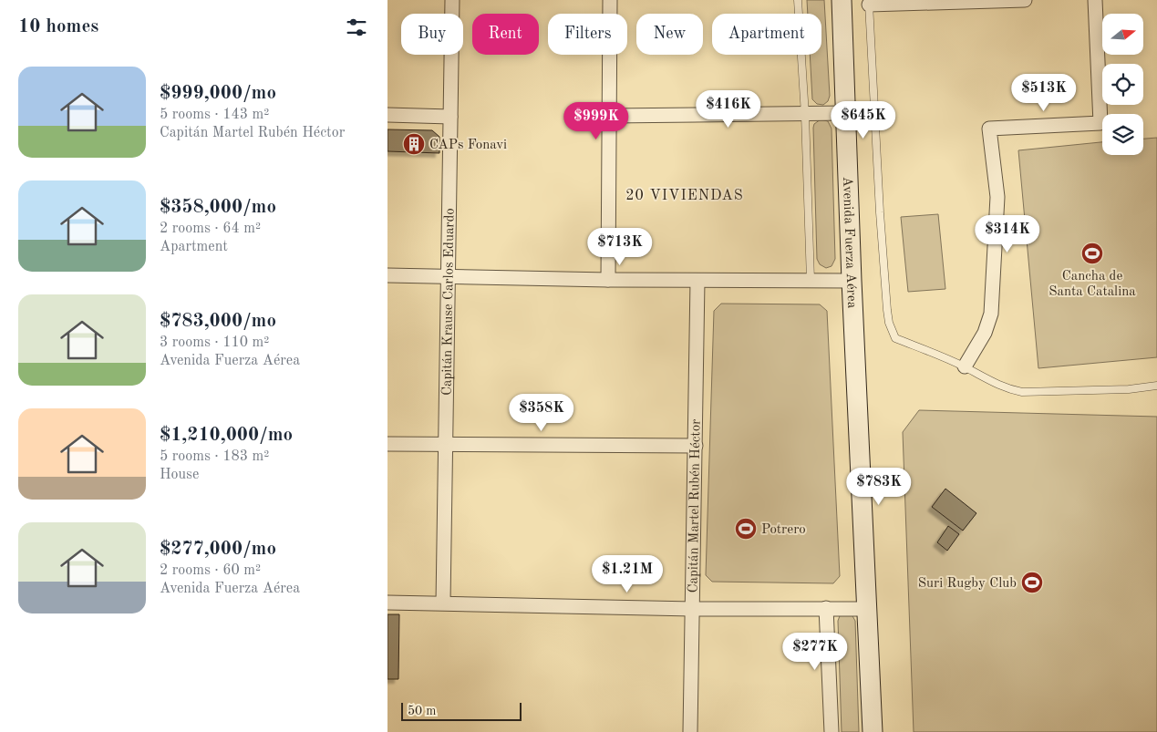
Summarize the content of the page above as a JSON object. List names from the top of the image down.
{
  "streets": {
    "main road": ["Avenida Fuerza Aérea"],
    "street": ["Capitán Krause Carlos Eduardo", "Capitán Martel Rubén Héctor"]
  },
  "districts": ["20 VIVIENDAS"],
  "places": {
    "building": ["CAPs Fonavi"],
    "sports": ["Cancha de Santa Catalina", "Potrero", "Suri Rugby Club"]
  },
  "scale_bar": "50 m",
  "north": "right",
  "page": {
    "heading": "10 homes",
    "chip": [
      "Buy",
      "Rent",
      "Filters",
      "New",
      "Apartment"
    ],
    "list": [
      {
        "name": "$999,000/mo",
        "note": "5 rooms · 143 m² · Capitán Martel Rubén Héctor"
      },
      {
        "name": "$358,000/mo",
        "note": "2 rooms · 64 m² · Apartment"
      },
      {
        "name": "$783,000/mo",
        "note": "3 rooms · 110 m² · Avenida Fuerza Aérea"
      },
      {
        "name": "$1,210,000/mo",
        "note": "5 rooms · 183 m² · House"
      },
      {
        "name": "$277,000/mo",
        "note": "2 rooms · 60 m² · Avenida Fuerza Aérea"
      }
    ],
    "price": [
      "$513K",
      "$416K",
      "$645K",
      "$999K",
      "$314K",
      "$713K",
      "$358K",
      "$783K",
      "$1.21M",
      "$277K"
    ],
    "scale": "50 m"
  }
}
